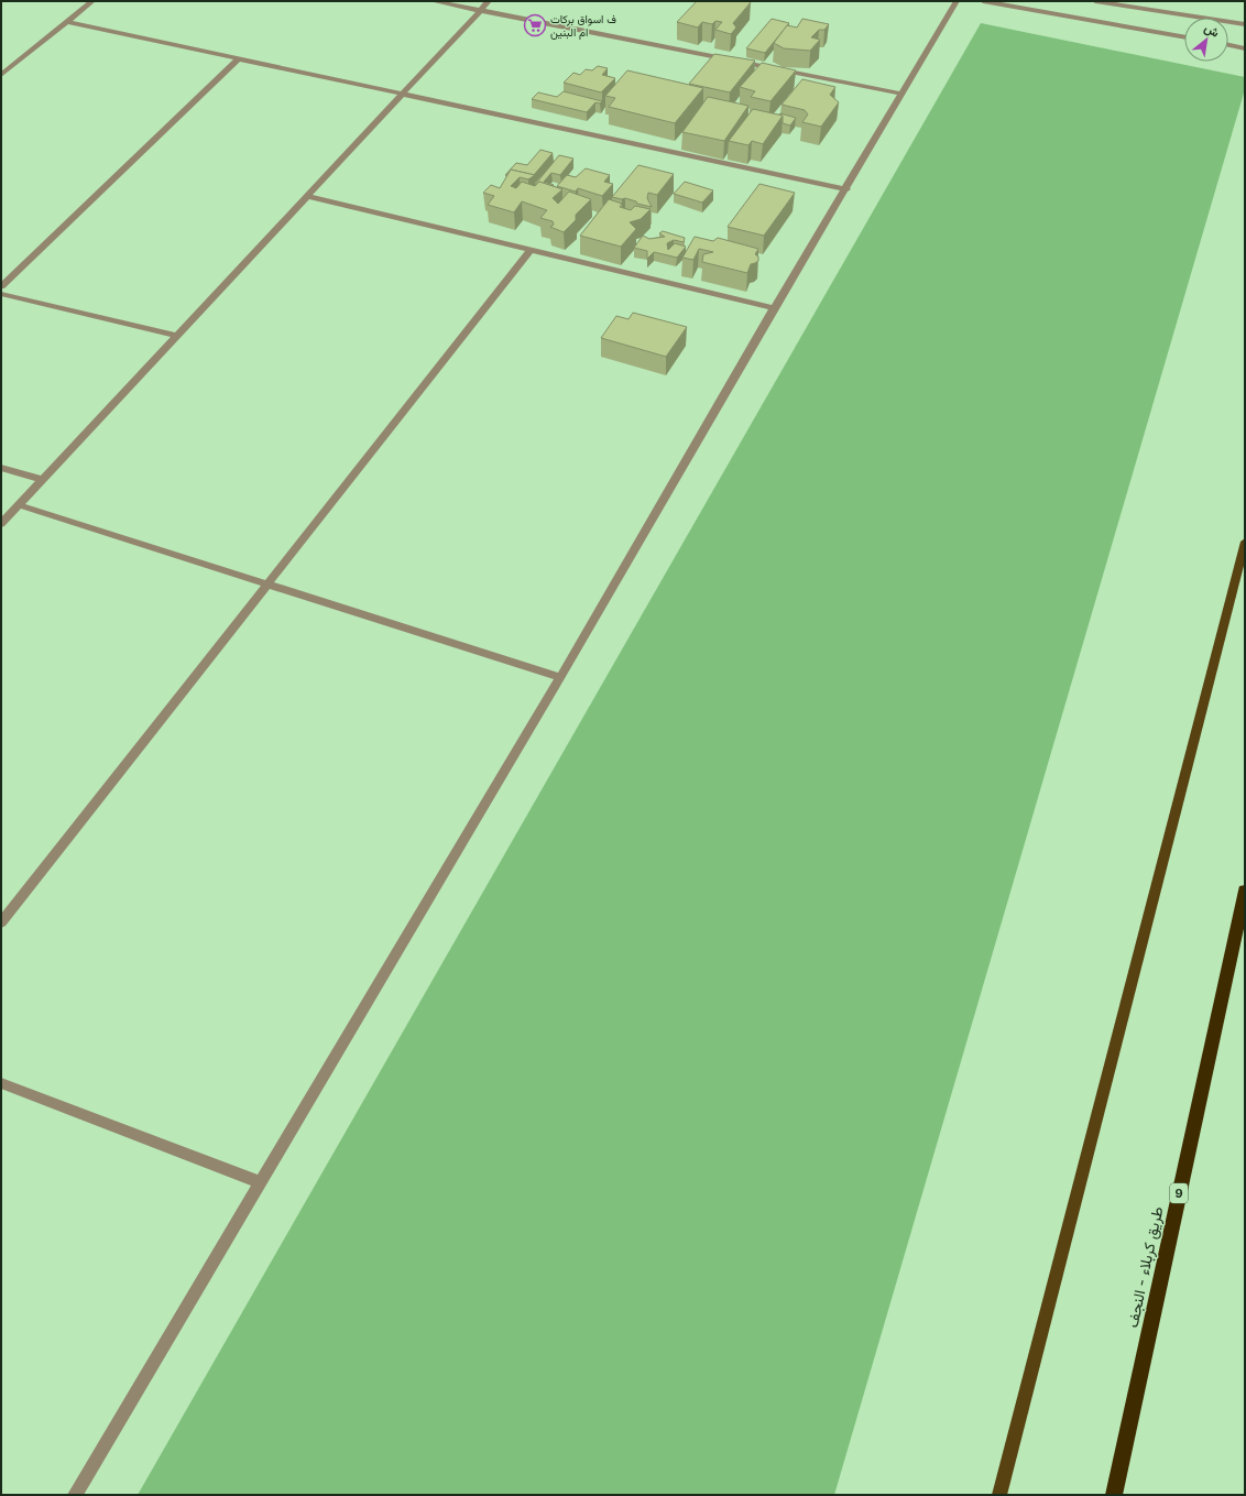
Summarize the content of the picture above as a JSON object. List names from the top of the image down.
{
  "streets": {
    "highway": ["9", "طريق کربلاء - النجف"]
  },
  "places": {
    "supermarket": ["ف اسواق بركات ام البنين"]
  },
  "north": "top right"
}
